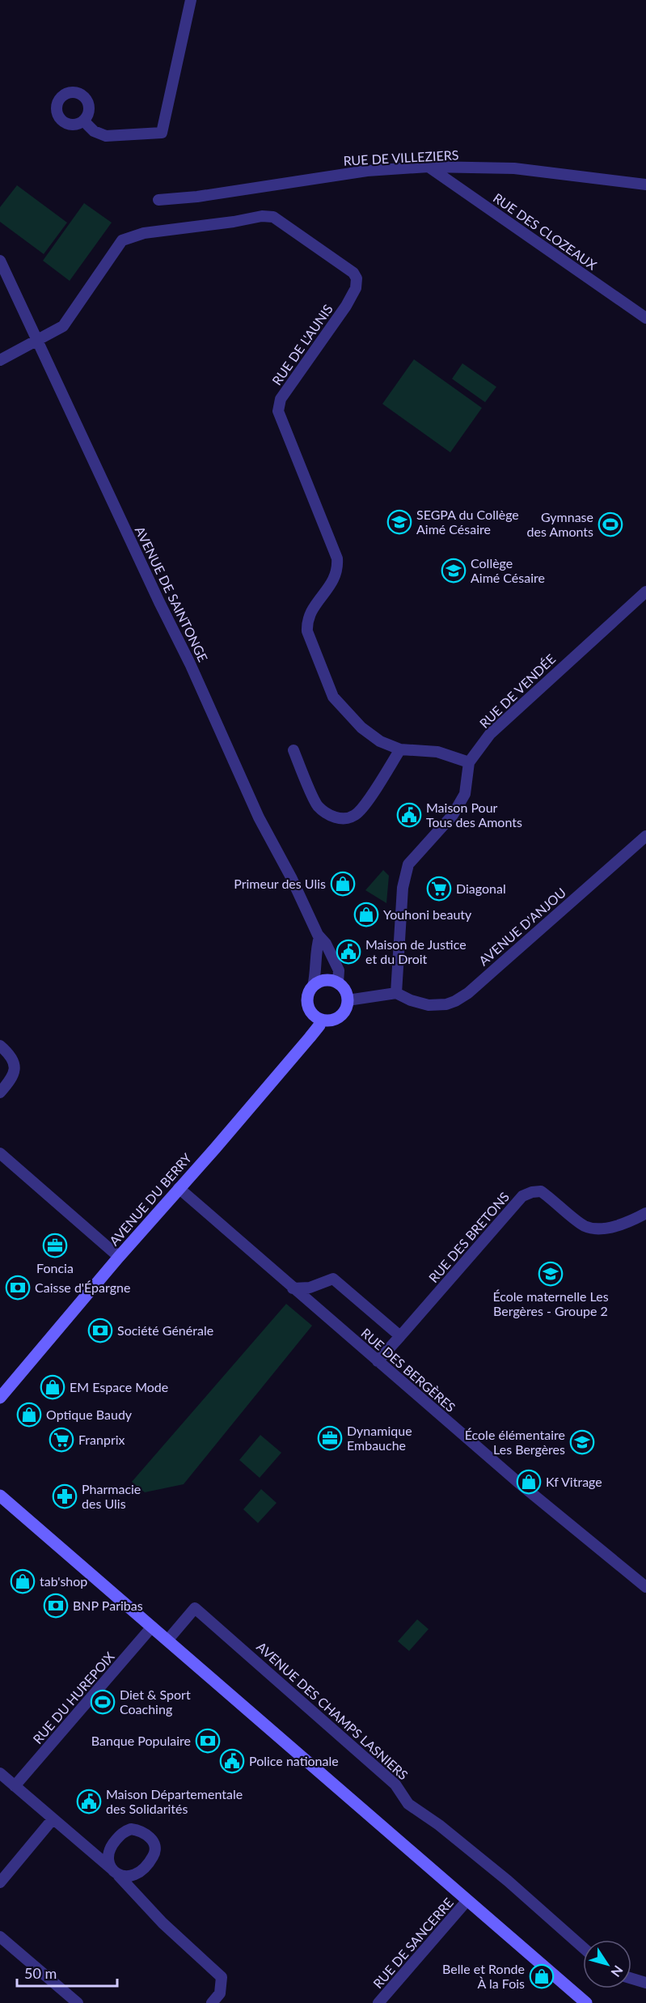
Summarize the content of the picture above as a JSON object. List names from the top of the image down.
{
  "streets": {
    "street": [
      "RUE DE VILLEZIERS",
      "RUE DES CLOZEAUX",
      "RUE DE L'AUNIS",
      "AVENUE DE SAINTONGE",
      "RUE DE VENDÉE",
      "AVENUE D'ANJOU",
      "AVENUE DU BERRY",
      "RUE DES BRETONS",
      "RUE DES BERGÈRES",
      "RUE DU HUREPOIX",
      "AVENUE DES CHAMPS LASNIERS",
      "RUE DE SANCERRE"
    ]
  },
  "crossings": [
    ["RUE DE VILLEZIERS", "RUE DES CLOZEAUX"],
    ["RUE DE L'AUNIS", "AVENUE DE SAINTONGE"],
    ["RUE DE L'AUNIS", "RUE DE VENDÉE"],
    ["AVENUE DE SAINTONGE", "AVENUE DU BERRY"],
    ["RUE DE VENDÉE", "AVENUE D'ANJOU"],
    ["AVENUE DU BERRY", "RUE DES BERGÈRES"]
  ],
  "places": {
    "school or university": [
      "SEGPA du Collège Aimé Césaire",
      "Collège Aimé Césaire",
      "École maternelle Les Bergères - Groupe 2",
      "École élémentaire Les Bergères"
    ],
    "sports": ["Gymnase des Amonts", "Diet & Sport Coaching"],
    "public building": [
      "Maison Pour Tous des Amonts",
      "Maison de Justice et du Droit",
      "Police nationale",
      "Maison Départementale des Solidarités"
    ],
    "shop": [
      "Primeur des Ulis",
      "Youhoni beauty",
      "EM Espace Mode",
      "Optique Baudy",
      "Kf Vitrage",
      "tab'shop",
      "Belle et Ronde À la Fois"
    ],
    "supermarket": ["Diagonal", "Franprix"],
    "office": ["Foncia", "Dynamique Embauche"],
    "bank": [
      "Caisse d'Épargne",
      "Société Générale",
      "BNP Paribas",
      "Banque Populaire"
    ],
    "pharmacy": ["Pharmacie des Ulis"]
  },
  "scale_bar": "50 m",
  "north": "bottom right"
}
